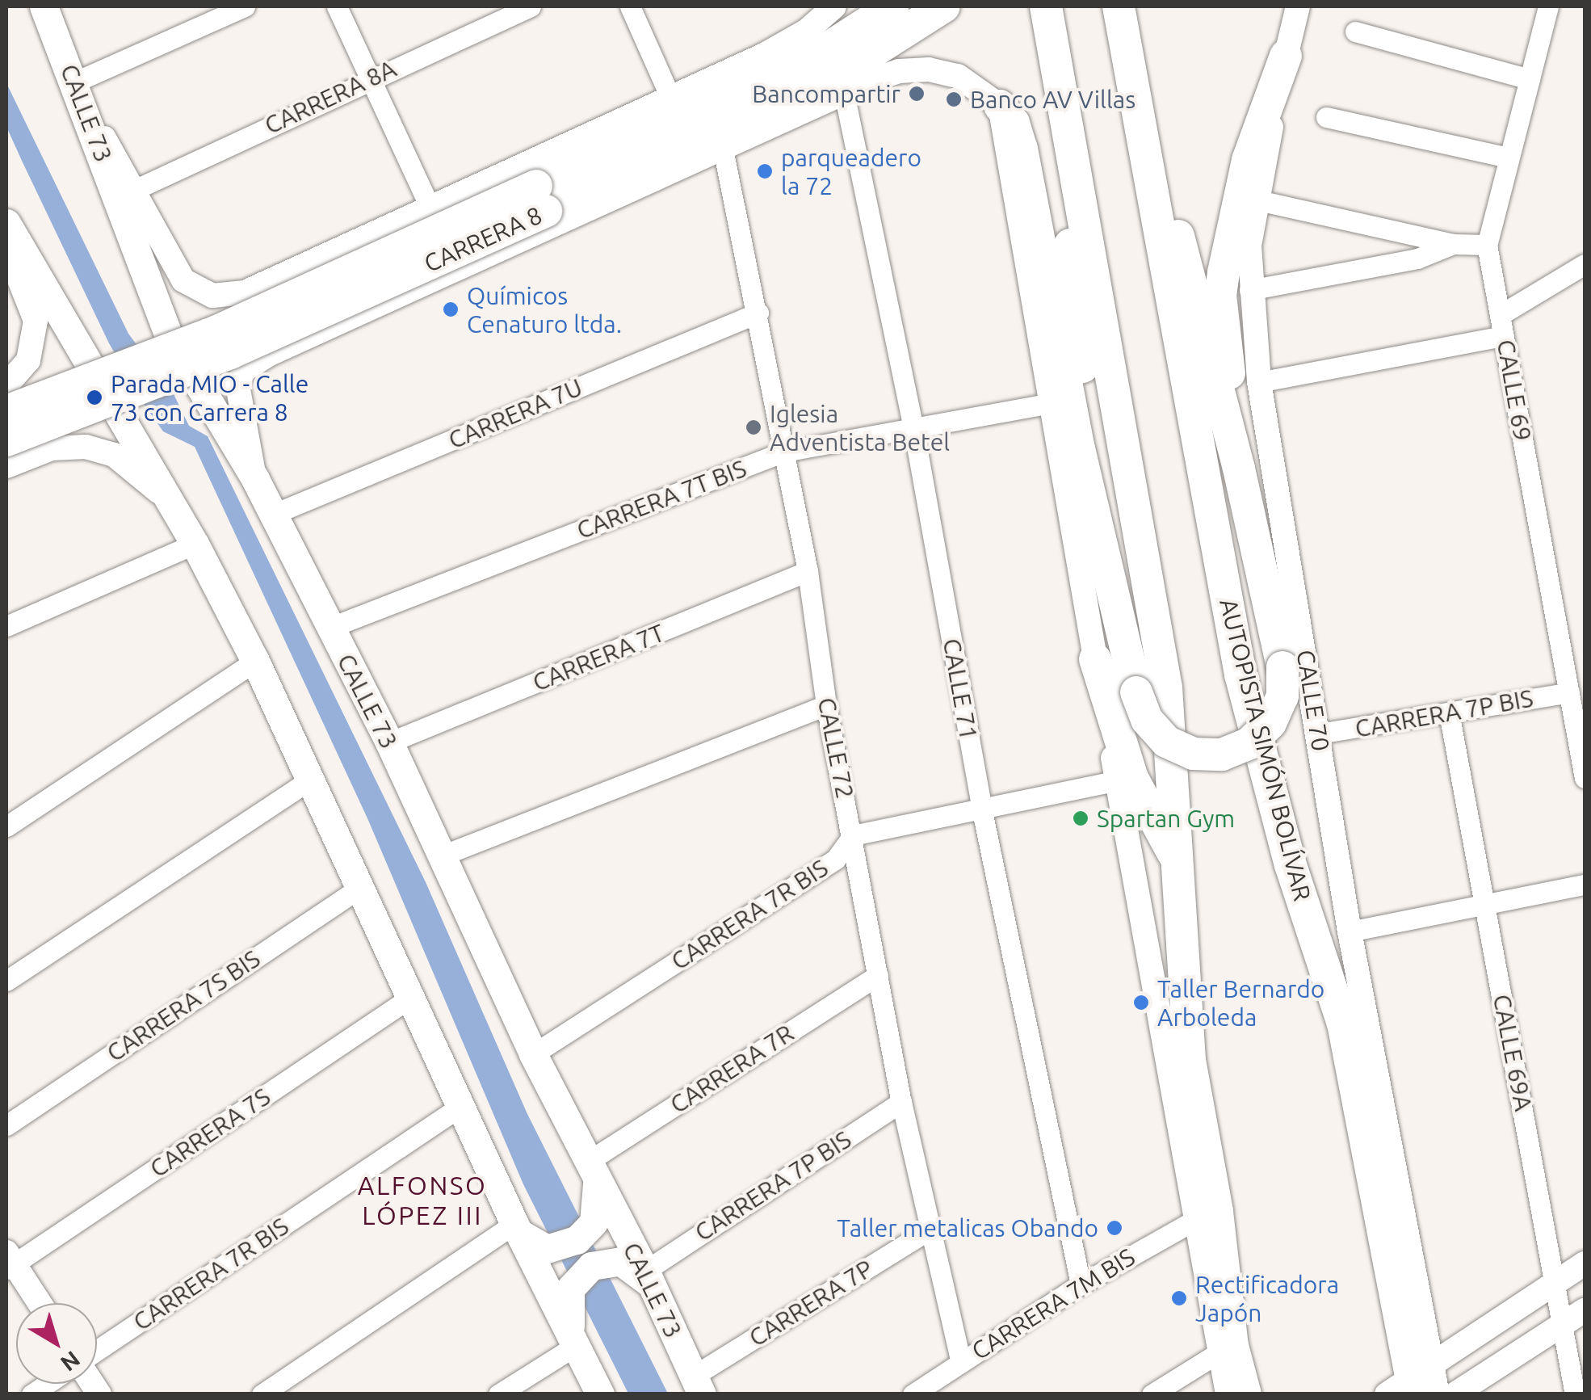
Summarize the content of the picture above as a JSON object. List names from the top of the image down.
{
  "streets": {
    "main road": ["CALLE 73", "CARRERA 8", "AUTOPISTA SIMÓN BOLÍVAR"],
    "street": [
      "CARRERA 8A",
      "CALLE 69",
      "CARRERA 7U",
      "CARRERA 7T BIS",
      "CARRERA 7T",
      "CALLE 71",
      "CALLE 70",
      "CARRERA 7P BIS",
      "CALLE 72",
      "CARRERA 7R BIS",
      "CARRERA 7S BIS",
      "CALLE 69A",
      "CARRERA 7R",
      "CARRERA 7S",
      "CARRERA 7P",
      "CARRERA 7M BIS"
    ]
  },
  "crossings": [
    ["CARRERA 8A", "CARRERA 8"],
    ["CALLE 73", "CARRERA 8"],
    ["CALLE 73", "CARRERA 7U"],
    ["CALLE 73", "CARRERA 7T BIS"],
    ["CALLE 73", "CARRERA 7T"],
    ["CALLE 73", "CARRERA 7P BIS"],
    ["CALLE 73", "CARRERA 7R BIS"],
    ["CALLE 73", "CARRERA 7R"],
    ["CALLE 73", "CARRERA 7P"],
    ["CARRERA 8", "CALLE 71"],
    ["CARRERA 8", "CALLE 72"],
    ["CALLE 69", "CARRERA 7P BIS"],
    ["CARRERA 7U", "CALLE 72"],
    ["CARRERA 7T BIS", "CALLE 71"],
    ["CARRERA 7T BIS", "CALLE 72"],
    ["CARRERA 7T", "CALLE 72"],
    ["CALLE 71", "CARRERA 7M BIS"],
    ["CALLE 70", "CARRERA 7P BIS"],
    ["CALLE 70", "AUTOPISTA SIMÓN BOLÍVAR"],
    ["CARRERA 7P BIS", "CALLE 72"],
    ["CARRERA 7P BIS", "CALLE 69A"],
    ["CALLE 72", "CARRERA 7R BIS"],
    ["CALLE 72", "CARRERA 7R"],
    ["CALLE 72", "CARRERA 7P"],
    ["CALLE 72", "CARRERA 7M BIS"]
  ],
  "districts": ["ALFONSO LÓPEZ III"],
  "places": [
    "Bancompartir",
    "Banco AV Villas",
    "parqueadero la 72",
    "Químicos Cenaturo ltda.",
    "Parada MIO - Calle 73 con Carrera 8",
    "Iglesia Adventista Betel",
    "Spartan Gym",
    "Taller Bernardo Arboleda",
    "Taller metalicas Obando",
    "Rectificadora Japón"
  ],
  "north": "bottom right"
}
